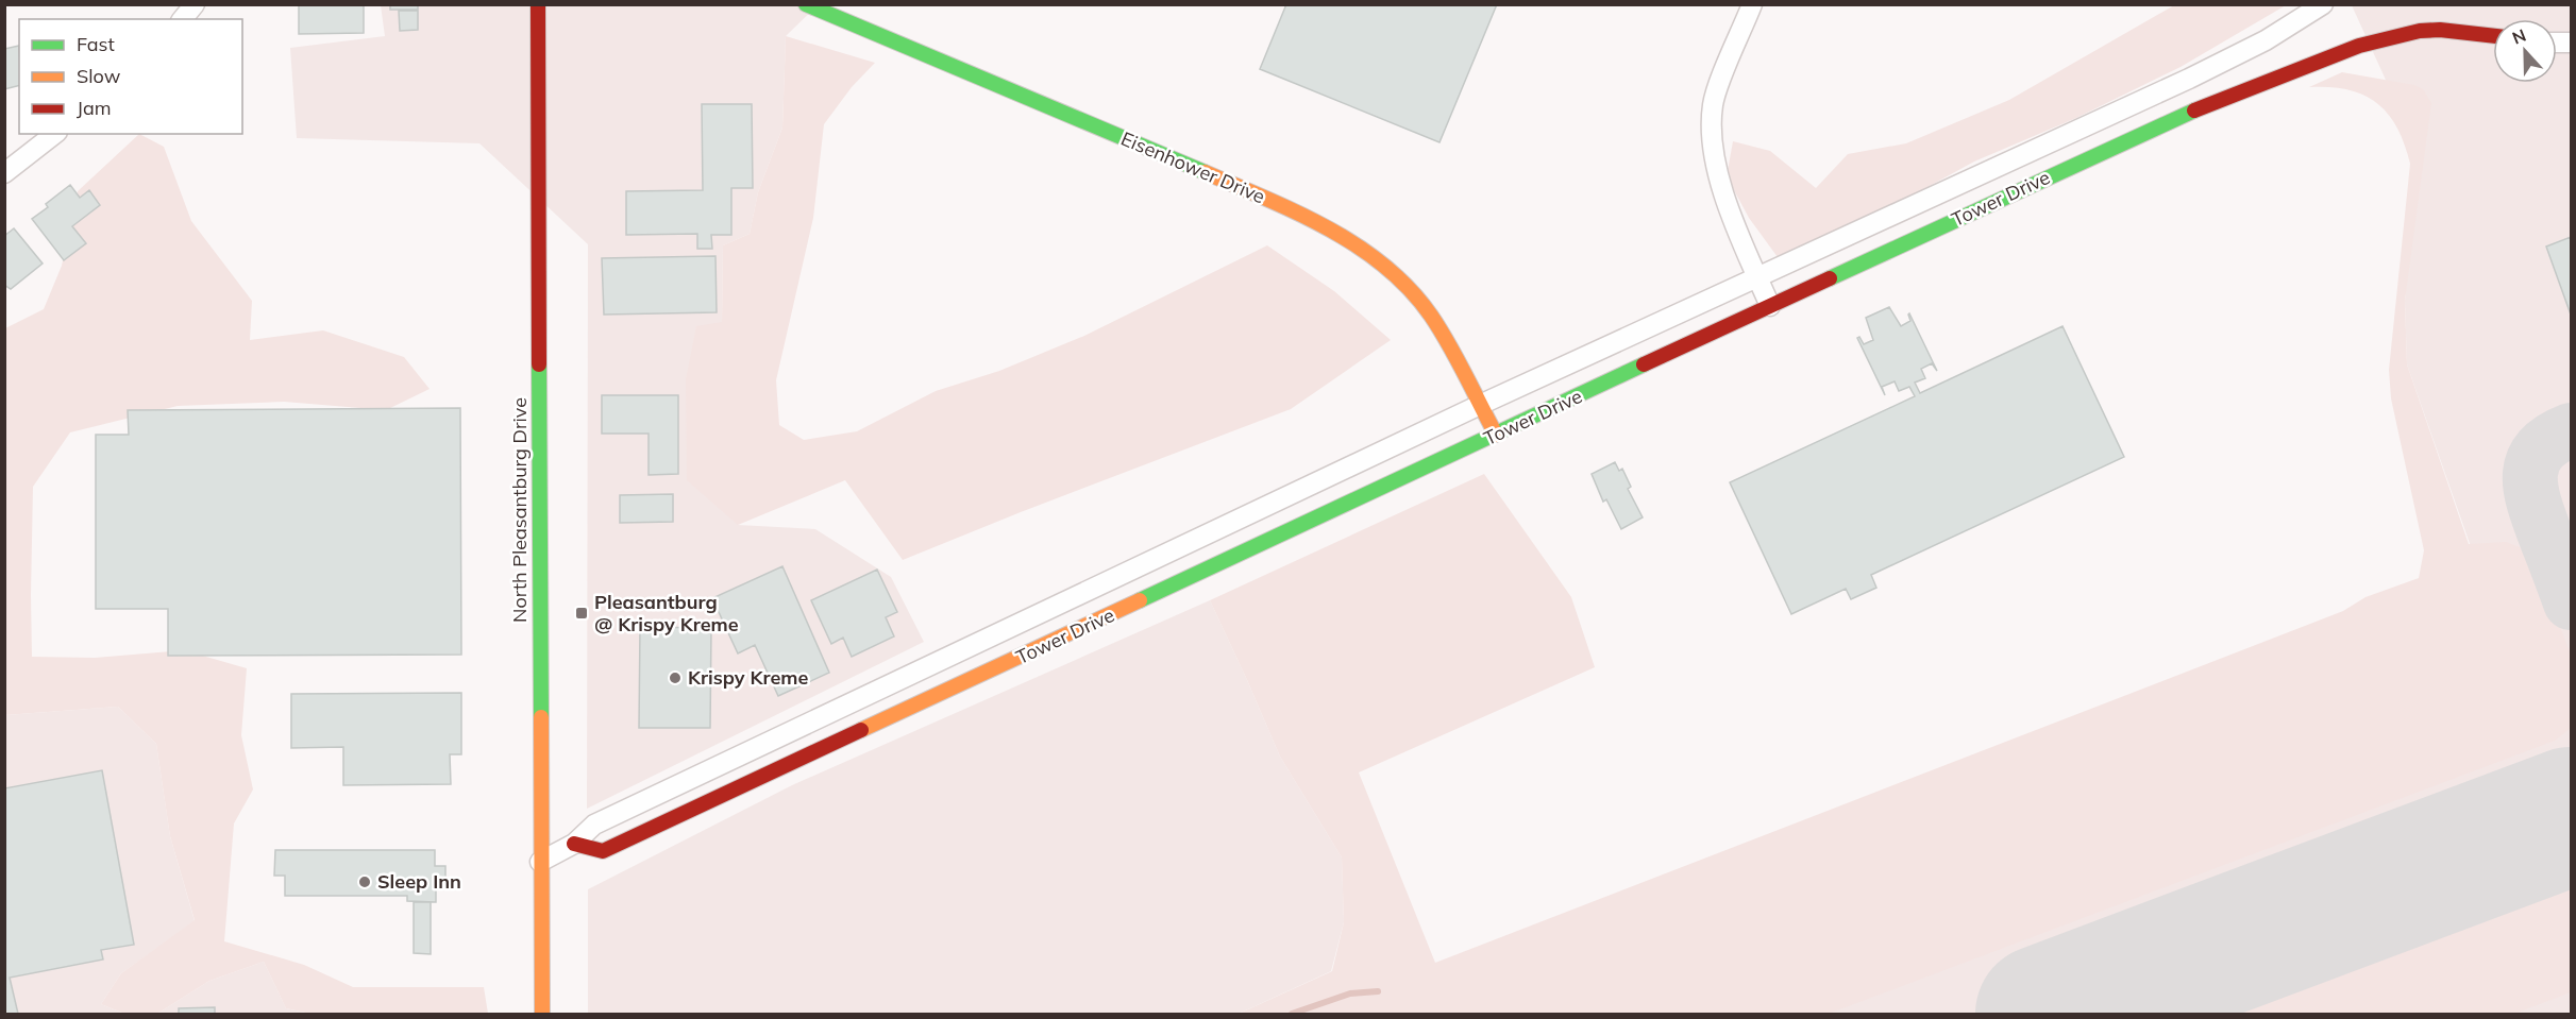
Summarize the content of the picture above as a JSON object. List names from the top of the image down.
{
  "streets": {
    "street": ["Eisenhower Drive", "Tower Drive", "North Pleasantburg Drive"]
  },
  "crossings": [
    ["Eisenhower Drive", "Tower Drive"],
    ["Tower Drive", "North Pleasantburg Drive"]
  ],
  "places": {
    "transit": ["Pleasantburg @ Krispy Kreme"],
    "other": ["Krispy Kreme", "Sleep Inn"]
  },
  "legend": ["Fast", "Slow", "Jam"],
  "north": "top"
}
